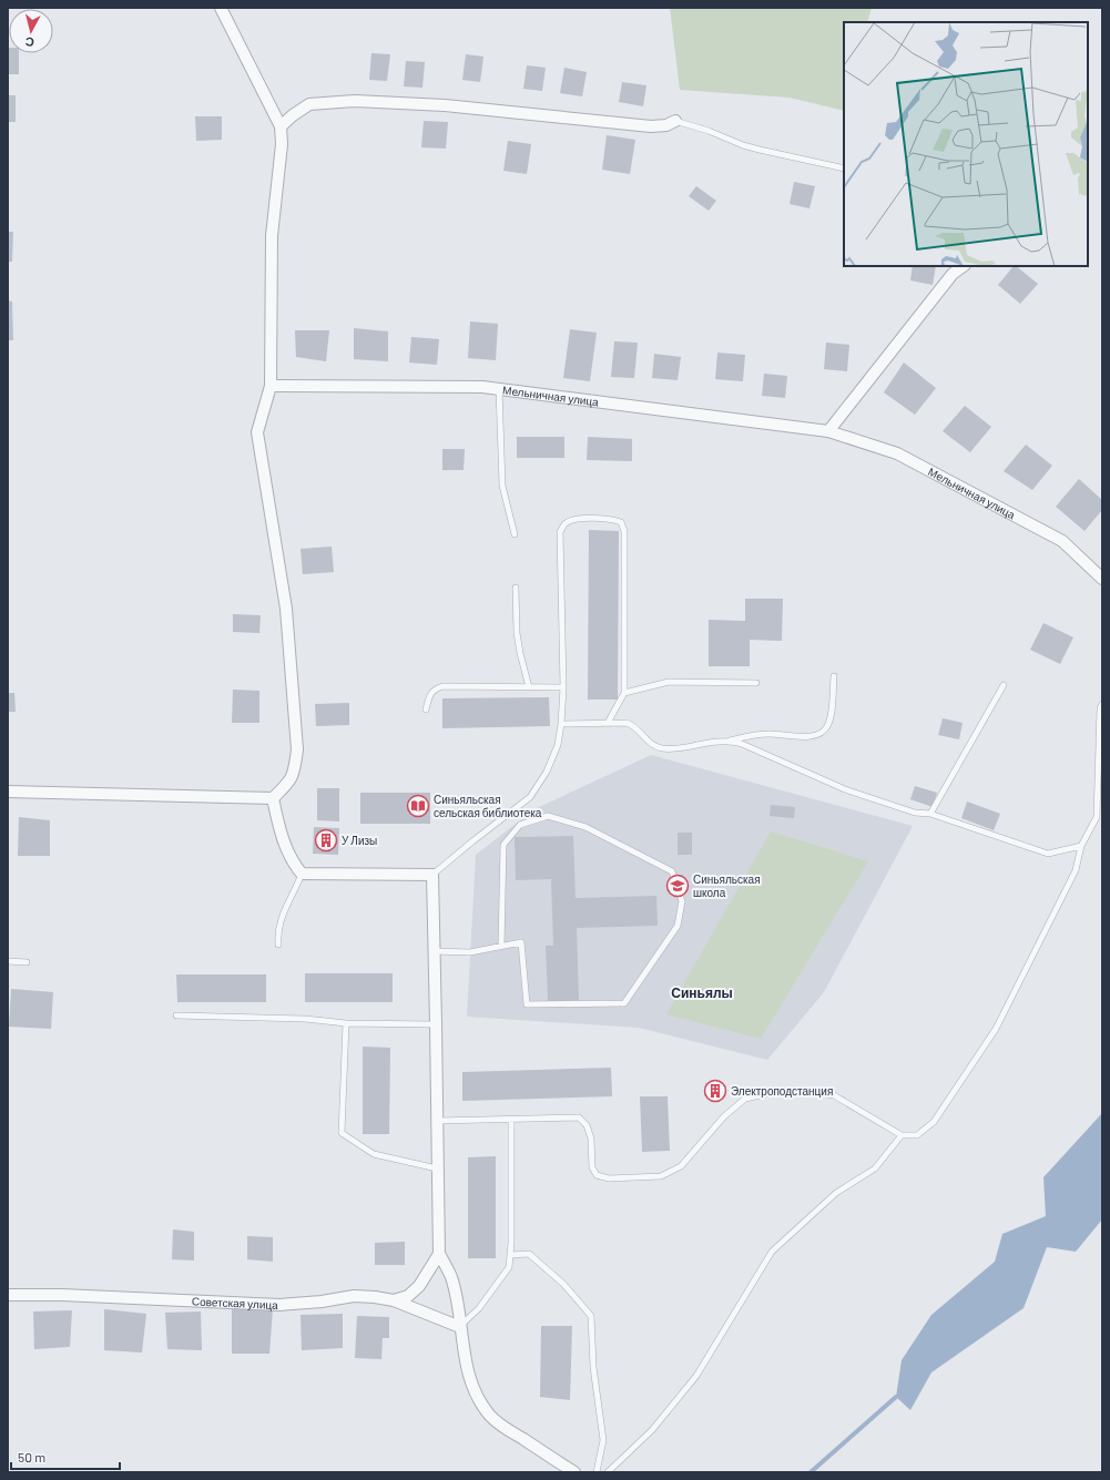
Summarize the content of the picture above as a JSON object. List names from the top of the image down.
{
  "streets": {
    "street": ["Мельничная улица", "Советская улица"]
  },
  "districts": ["Синьялы"],
  "places": {
    "library": ["Синьяльская сельская библиотека"],
    "building": ["У Лизы", "Электроподстанция"],
    "school or university": ["Синьяльская школа"]
  },
  "scale_bar": "50 m",
  "north": "bottom"
}
